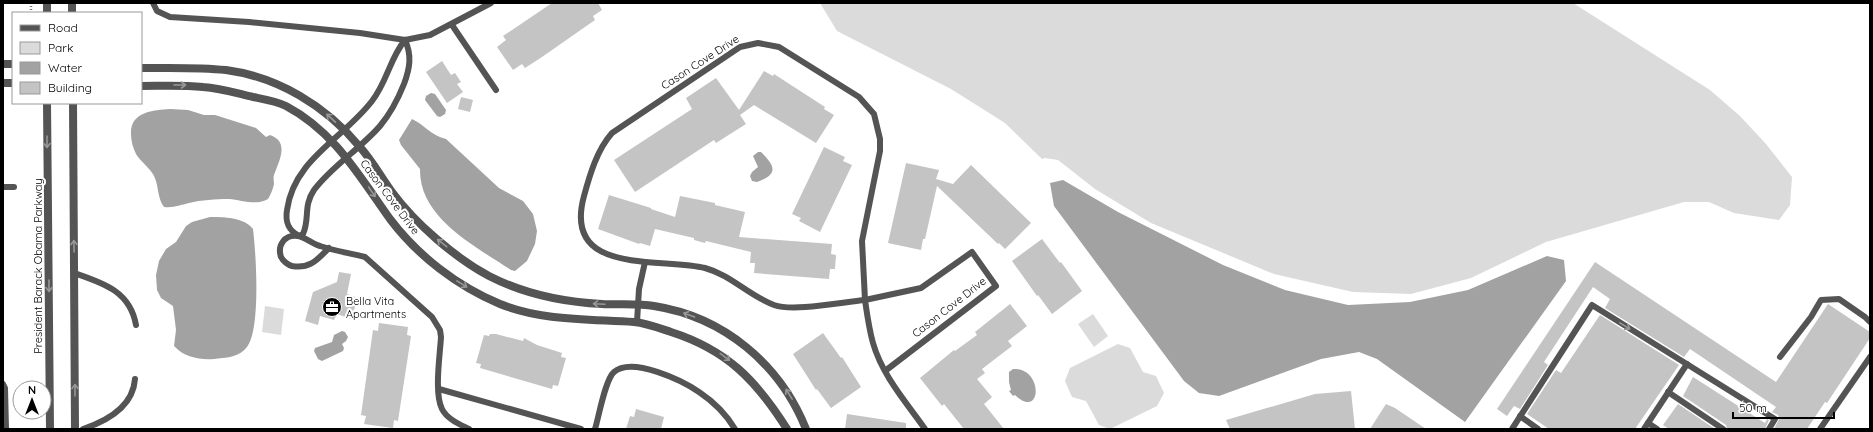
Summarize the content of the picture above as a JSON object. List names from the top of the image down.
{
  "streets": {
    "street": ["Cason Cove Drive", "President Barack Obama Parkway"]
  },
  "places": {
    "office": ["Bella Vita Apartments"]
  },
  "legend": [
    "Road",
    "Park",
    "Water",
    "Building"
  ],
  "scale_bar": "50 m",
  "north": "top"
}
